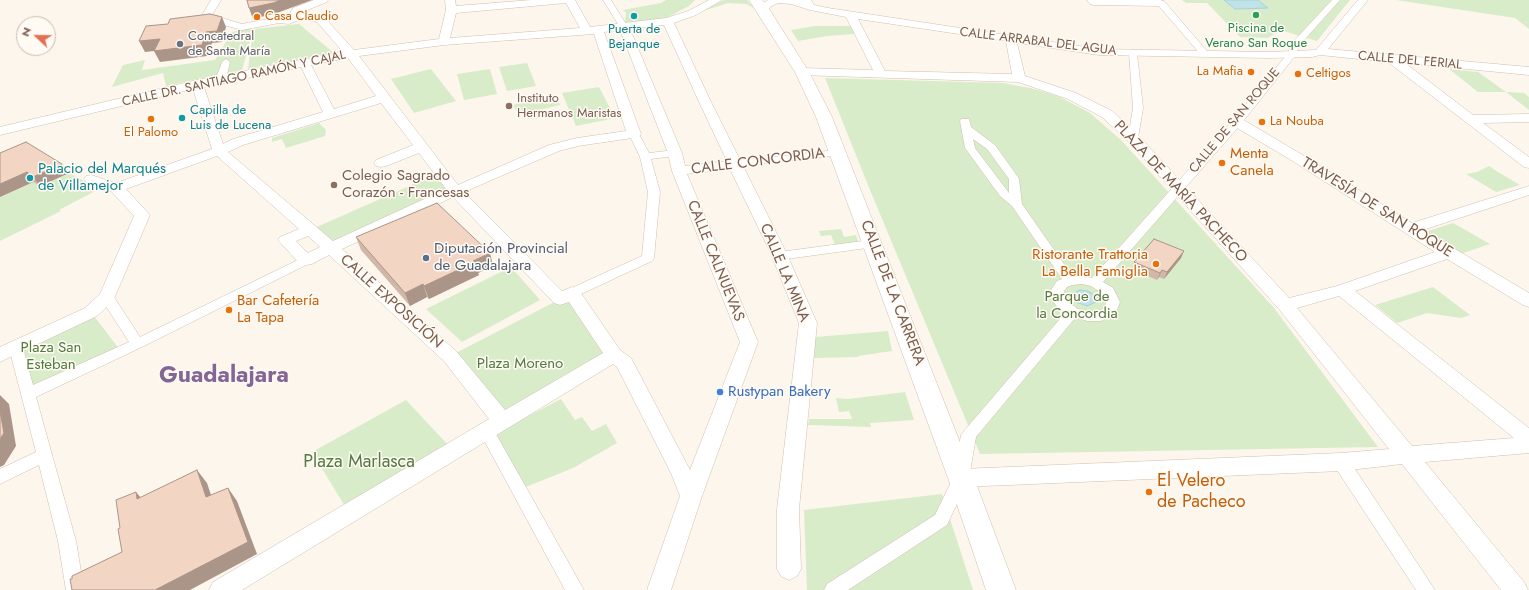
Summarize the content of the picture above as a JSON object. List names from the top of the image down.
{
  "streets": {
    "street": [
      "CALLE ARRABAL DEL AGUA",
      "CALLE DEL FERIAL",
      "CALLE DR. SANTIAGO RAMÓN Y CAJAL",
      "CALLE DE SAN ROQUE",
      "CALLE CONCORDIA",
      "PLAZA DE MARÍA PACHECO",
      "TRAVESÍA DE SAN ROQUE",
      "CALLE CALNUEVAS",
      "CALLE LA MINA",
      "CALLE DE LA CARRERA",
      "CALLE EXPOSICIÓN"
    ]
  },
  "crossings": [
    ["CALLE ARRABAL DEL AGUA", "CALLE DEL FERIAL"],
    ["CALLE ARRABAL DEL AGUA", "CALLE DE SAN ROQUE"],
    ["CALLE ARRABAL DEL AGUA", "CALLE DE LA CARRERA"],
    ["CALLE DEL FERIAL", "CALLE DE SAN ROQUE"],
    ["CALLE DR. SANTIAGO RAMÓN Y CAJAL", "CALLE CALNUEVAS"],
    ["CALLE DR. SANTIAGO RAMÓN Y CAJAL", "CALLE LA MINA"],
    ["CALLE DE SAN ROQUE", "PLAZA DE MARÍA PACHECO"],
    ["CALLE DE SAN ROQUE", "TRAVESÍA DE SAN ROQUE"],
    ["CALLE CONCORDIA", "CALLE CALNUEVAS"],
    ["CALLE CONCORDIA", "CALLE LA MINA"],
    ["CALLE CONCORDIA", "CALLE DE LA CARRERA"],
    ["PLAZA DE MARÍA PACHECO", "CALLE DE LA CARRERA"]
  ],
  "districts": ["Guadalajara"],
  "parks": [
    "Parque de la Concordia",
    "Plaza San Esteban",
    "Plaza Moreno",
    "Plaza Marlasca"
  ],
  "places": [
    "Piscina de Verano San Roque",
    "Puerta de Bejanque",
    "Casa Claudio",
    "Concatedral de Santa María",
    "La Mafia",
    "Celtigos",
    "Instituto Hermanos Maristas",
    "Capilla de Luis de Lucena",
    "El Palomo",
    "La Nouba",
    "Menta Canela",
    "Palacio del Marqués de Villamejor",
    "Colegio Sagrado Corazón - Francesas",
    "Diputación Provincial de Guadalajara",
    "Ristorante Trattoria La Bella Famiglia",
    "Bar Cafetería La Tapa",
    "Rustypan Bakery",
    "El Velero de Pacheco"
  ],
  "north": "left"
}
